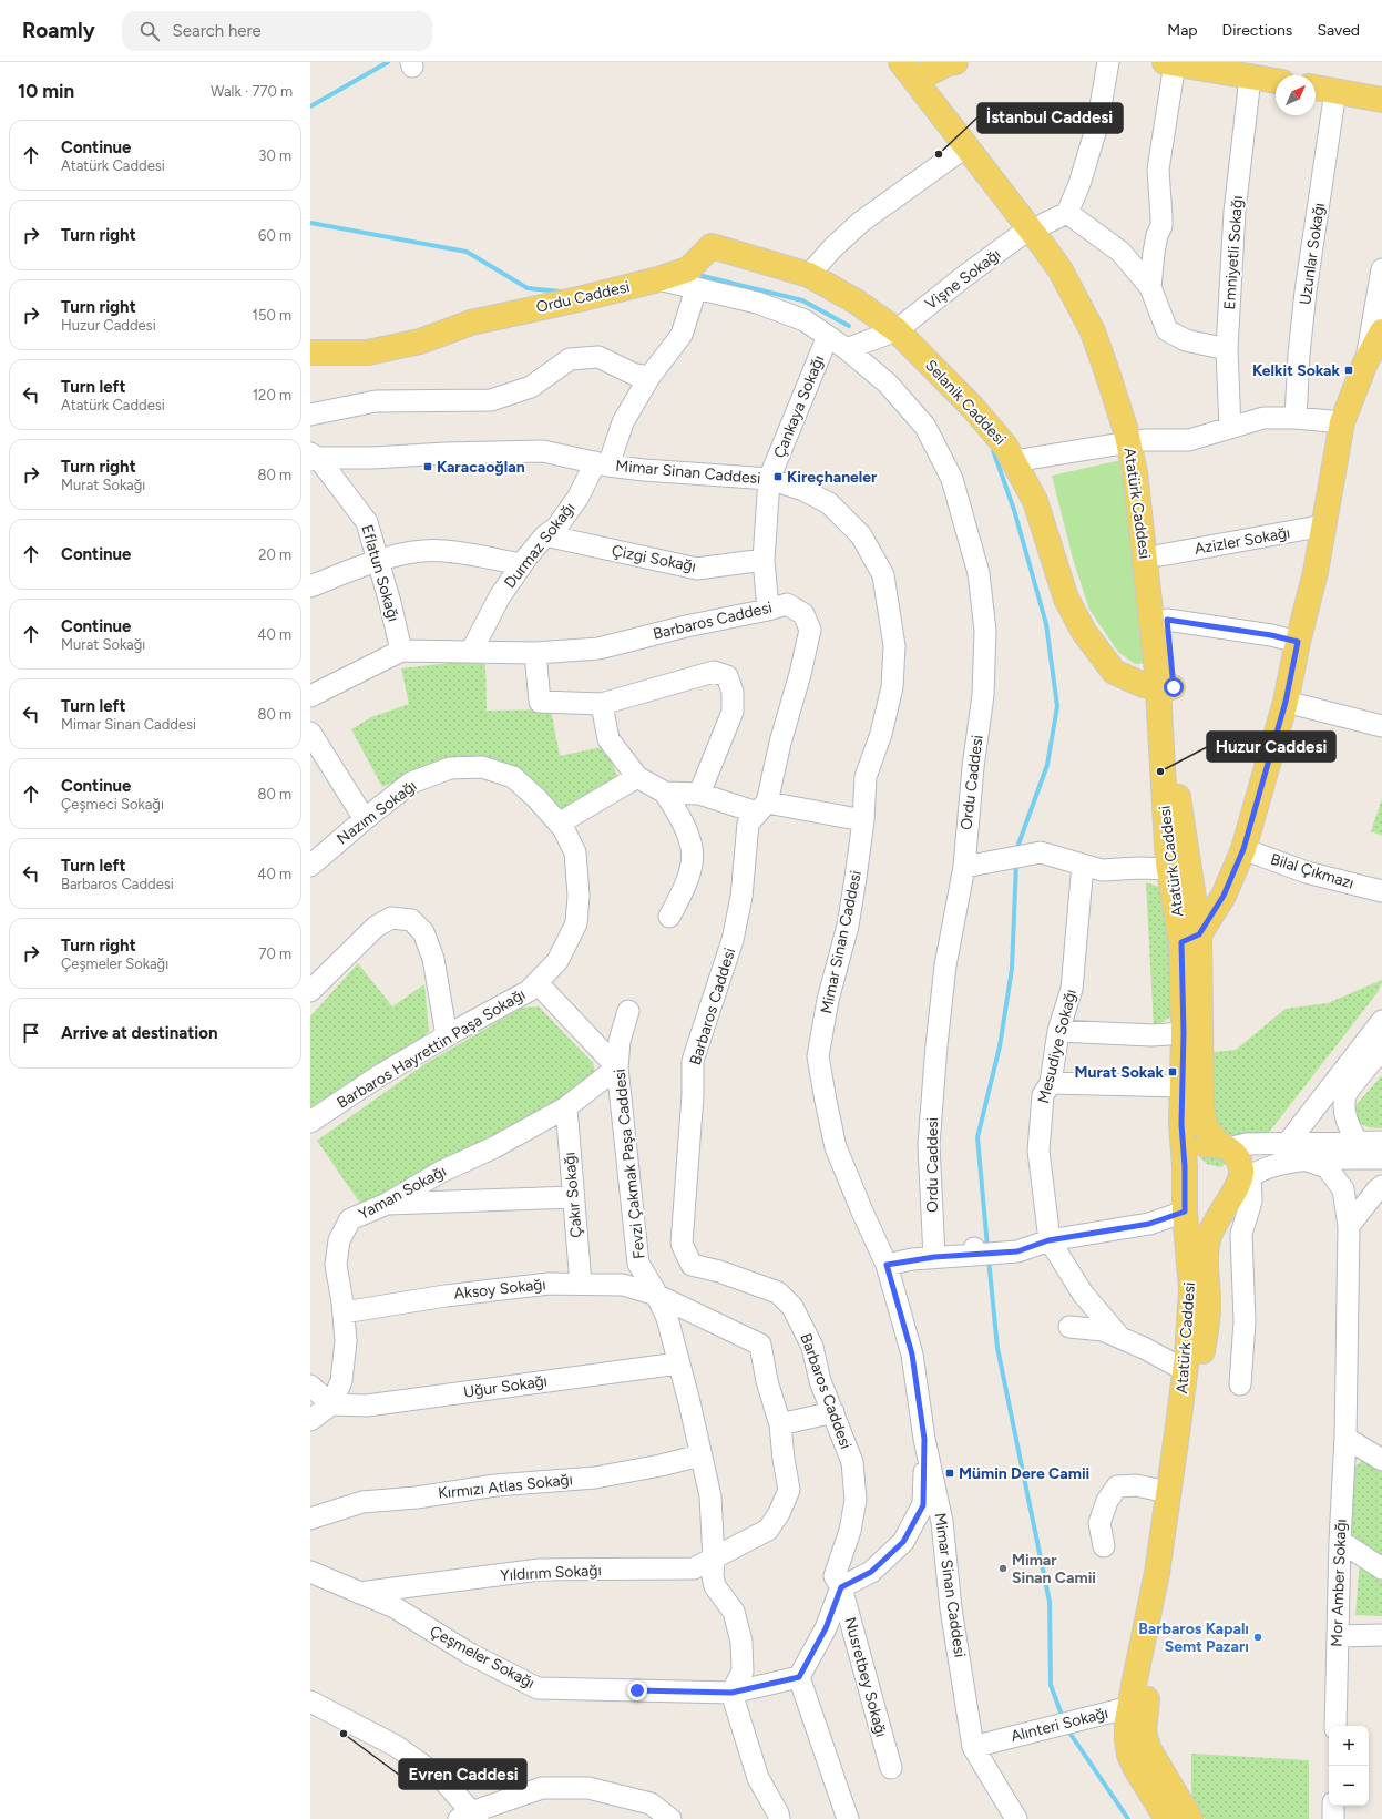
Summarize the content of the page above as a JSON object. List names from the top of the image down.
{
  "streets": {
    "main road": ["Ordu Caddesi", "Selanik Caddesi", "Atatürk Caddesi"],
    "street": [
      "Emniyetli Sokağı",
      "Uzunlar Sokağı",
      "Vişne Sokağı",
      "Çankaya Sokağı",
      "Mimar Sinan Caddesi",
      "Azizler Sokağı",
      "Durmaz Sokağı",
      "Çizgi Sokağı",
      "Eflatun Sokağı",
      "Barbaros Caddesi",
      "Nazım Sokağı",
      "Bilal Çıkmazı",
      "Mesudiye Sokağı",
      "Barbaros Hayrettin Paşa Sokağı",
      "Fevzi Çakmak Paşa Caddesi",
      "Yaman Sokağı",
      "Çakır Sokağı",
      "Aksoy Sokağı",
      "Uğur Sokağı",
      "Kırmızı Atlas Sokağı",
      "Yıldırım Sokağı",
      "Mor Amber Sokağı",
      "Çeşmeler Sokağı",
      "Nusretbey Sokağı",
      "Alınteri Sokağı"
    ]
  },
  "crossings": [
    ["Vişne Sokağı", "Selanik Caddesi"],
    ["Vişne Sokağı", "Atatürk Caddesi"],
    ["Ordu Caddesi", "Selanik Caddesi"],
    ["Ordu Caddesi", "Çankaya Sokağı"],
    ["Ordu Caddesi", "Durmaz Sokağı"],
    ["Selanik Caddesi", "Atatürk Caddesi"],
    ["Çankaya Sokağı", "Mimar Sinan Caddesi"],
    ["Çankaya Sokağı", "Çizgi Sokağı"],
    ["Çankaya Sokağı", "Barbaros Caddesi"],
    ["Mimar Sinan Caddesi", "Durmaz Sokağı"],
    ["Mimar Sinan Caddesi", "Eflatun Sokağı"],
    ["Mimar Sinan Caddesi", "Alınteri Sokağı"],
    ["Atatürk Caddesi", "Azizler Sokağı"],
    ["Atatürk Caddesi", "Mesudiye Sokağı"],
    ["Atatürk Caddesi", "Alınteri Sokağı"],
    ["Durmaz Sokağı", "Çizgi Sokağı"],
    ["Durmaz Sokağı", "Barbaros Caddesi"],
    ["Eflatun Sokağı", "Barbaros Caddesi"],
    ["Barbaros Caddesi", "Nusretbey Sokağı"],
    ["Nazım Sokağı", "Barbaros Hayrettin Paşa Sokağı"],
    ["Fevzi Çakmak Paşa Caddesi", "Yaman Sokağı"],
    ["Fevzi Çakmak Paşa Caddesi", "Aksoy Sokağı"],
    ["Fevzi Çakmak Paşa Caddesi", "Uğur Sokağı"],
    ["Fevzi Çakmak Paşa Caddesi", "Kırmızı Atlas Sokağı"],
    ["Fevzi Çakmak Paşa Caddesi", "Yıldırım Sokağı"],
    ["Fevzi Çakmak Paşa Caddesi", "Çeşmeler Sokağı"],
    ["Yaman Sokağı", "Çakır Sokağı"],
    ["Yaman Sokağı", "Aksoy Sokağı"],
    ["Yaman Sokağı", "Uğur Sokağı"],
    ["Çakır Sokağı", "Aksoy Sokağı"],
    ["Aksoy Sokağı", "Yıldırım Sokağı"],
    ["Yıldırım Sokağı", "Çeşmeler Sokağı"]
  ],
  "places": {
    "other": [
      "İstanbul Caddesi̇",
      "Huzur Caddesi",
      "Mimar Sinan Camii",
      "Barbaros Kapalı Semt Pazarı",
      "Evren Caddesi"
    ],
    "transit": [
      "Kelkit Sokak",
      "Karacaoğlan",
      "Kireçhaneler",
      "Murat Sokak",
      "Mümin Dere Camii"
    ]
  },
  "north": "top right",
  "page": {
    "header": "Roamly",
    "search": "Search here",
    "nav": ["Map", "Directions", "Saved"],
    "heading": ["10 min", "Walk · 770 m"],
    "list": [
      ["Continue", "Atatürk Caddesi", "30 m"],
      ["Turn right", "60 m"],
      ["Turn right", "Huzur Caddesi", "150 m"],
      ["Turn left", "Atatürk Caddesi", "120 m"],
      ["Turn right", "Murat Sokağı", "80 m"],
      ["Continue", "20 m"],
      ["Continue", "Murat Sokağı", "40 m"],
      ["Turn left", "Mimar Sinan Caddesi", "80 m"],
      ["Continue", "Çeşmeci Sokağı", "80 m"],
      ["Turn left", "Barbaros Caddesi", "40 m"],
      ["Turn right", "Çeşmeler Sokağı", "70 m"],
      "Arrive at destination"
    ],
    "map_buttons": ["+", "−"]
  }
}
